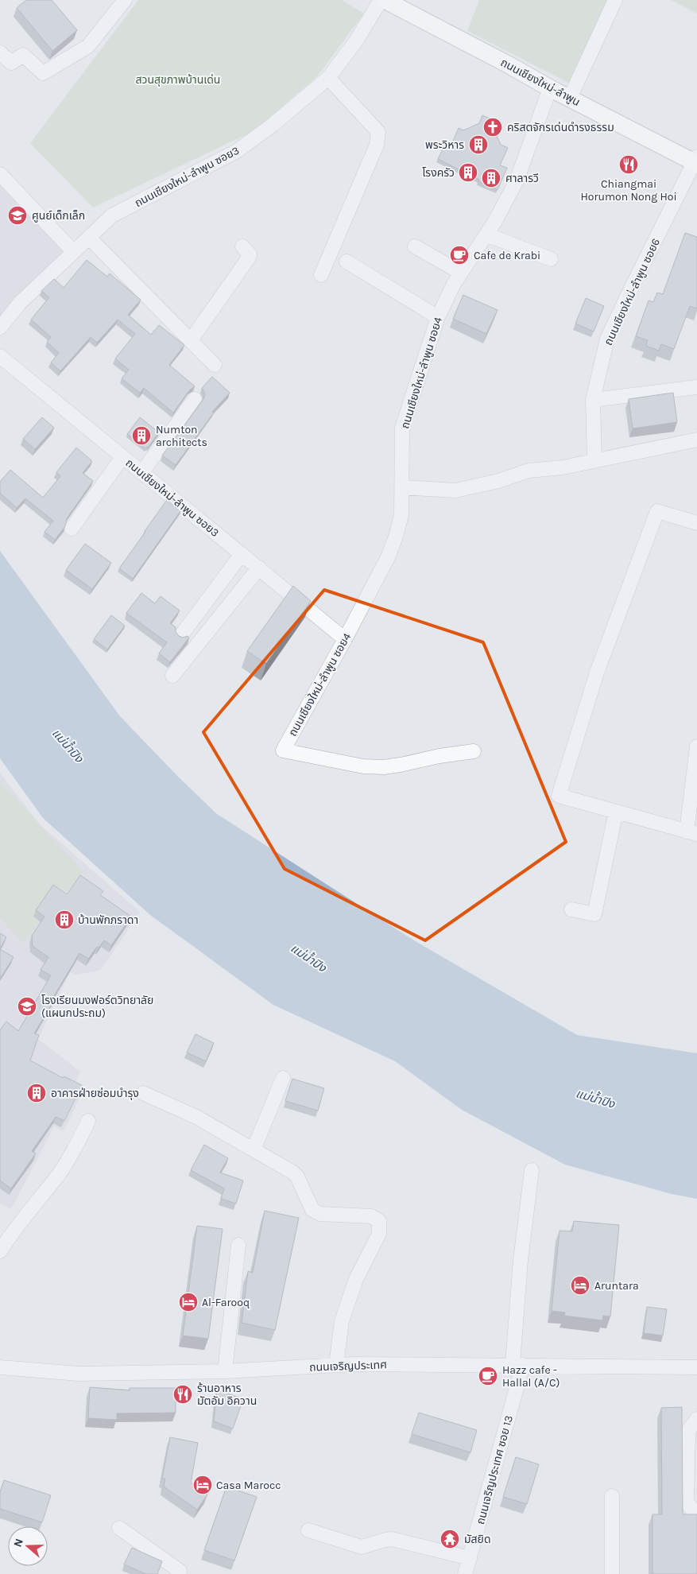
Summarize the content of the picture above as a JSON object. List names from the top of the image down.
{
  "streets": {
    "main road": ["ถนนเชียงใหม่-ลำพูน"],
    "street": [
      "ถนนเชียงใหม่-ลำพูน ซอย3",
      "ถนนเชียงใหม่-ลำพูน ซอย6",
      "ถนนเชียงใหม่-ลำพูน ซอย4",
      "ถนนเจริญประเทศ",
      "ถนนเจริญประเทศ ซอย 13"
    ]
  },
  "crossings": [
    ["ถนนเชียงใหม่-ลำพูน", "ถนนเชียงใหม่-ลำพูน ซอย6"],
    ["ถนนเชียงใหม่-ลำพูน", "ถนนเชียงใหม่-ลำพูน ซอย4"],
    ["ถนนเชียงใหม่-ลำพูน ซอย3", "ถนนเชียงใหม่-ลำพูน ซอย4"],
    ["ถนนเจริญประเทศ", "ถนนเจริญประเทศ ซอย 13"]
  ],
  "water": ["แม่น้ำปิง"],
  "parks": ["สวนสุขภาพบ้านเด่น"],
  "places": {
    "church": ["คริสตจักรเด่นดำรงธรรม"],
    "building": [
      "พระวิหาร",
      "โรงครัว",
      "ศาลารวี",
      "Numton architects",
      "บ้านพักภราดา",
      "อาคารฝ่ายซ่อมบำรุง"
    ],
    "restaurant": ["Chiangmai Horumon Nong Hoi", "ร้านอาหาร มัตอัม อิควาน"],
    "school or university": ["ศูนย์เด็กเล็ก", "โรงเรียนมงฟอร์ตวิทยาลัย (แผนกประถม)"],
    "cafe": ["Cafe de Krabi", "Hazz cafe - Hallal (A/C)"],
    "hotel": ["Aruntara", "Al-Farooq", "Casa Marocc"],
    "temple": ["มัสยิด"]
  },
  "north": "left"
}
